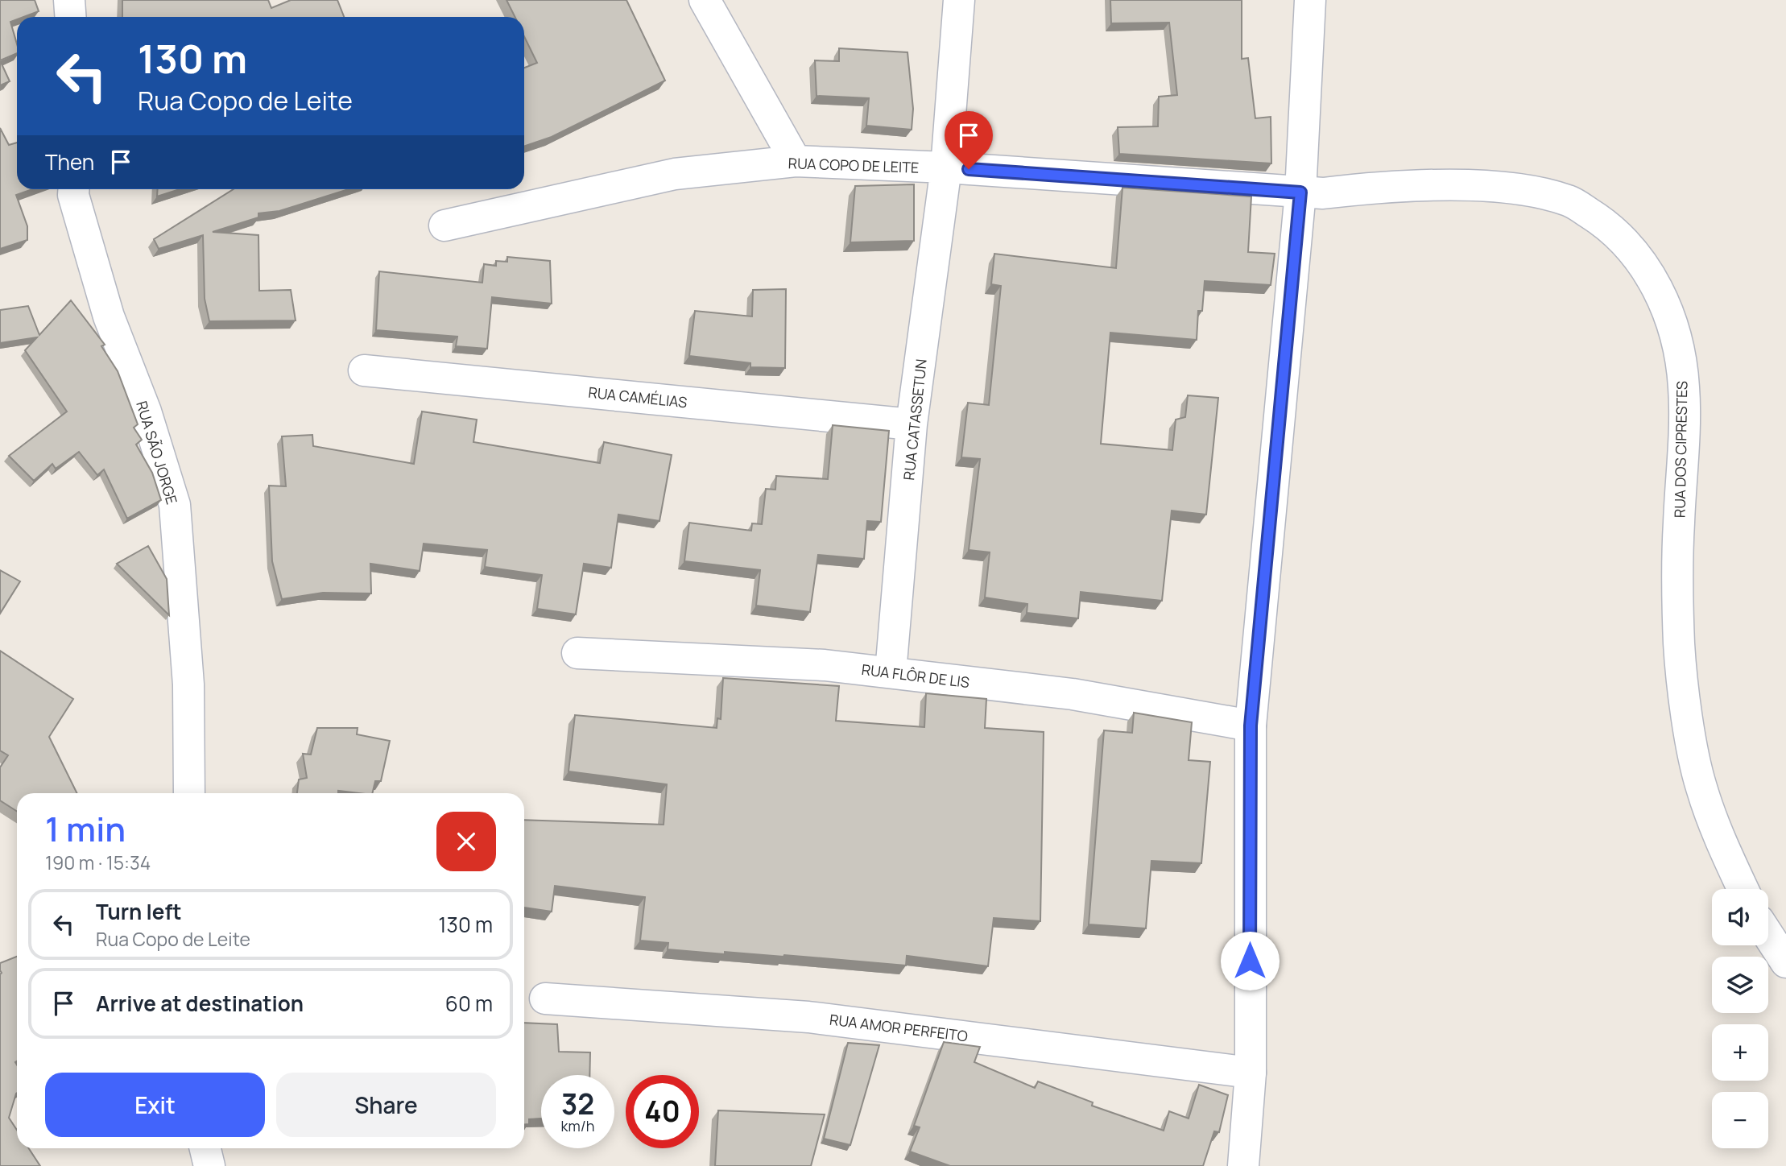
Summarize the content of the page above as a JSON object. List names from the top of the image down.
{
  "streets": {
    "street": [
      "RUA COPO DE LEITE",
      "RUA CAMÉLIAS",
      "RUA CATASSETUN",
      "RUA DOS CIPRESTES",
      "RUA SÃO JORGE",
      "RUA FLÔR DE LIS",
      "RUA AMOR PERFEITO"
    ]
  },
  "crossings": [
    ["RUA COPO DE LEITE", "RUA CATASSETUN"],
    ["RUA COPO DE LEITE", "RUA DOS CIPRESTES"],
    ["RUA CAMÉLIAS", "RUA CATASSETUN"],
    ["RUA CATASSETUN", "RUA FLÔR DE LIS"]
  ],
  "page": {
    "turn": ["130 m", "Rua Copo de Leite"],
    "then": "Then",
    "heading": ["1 min", "190 m · 15:34"],
    "map_buttons": ["+", "−"],
    "list": [
      {
        "name": "Turn left",
        "note": "Rua Copo de Leite",
        "value": "130 m"
      },
      {
        "name": "Arrive at destination",
        "value": "60 m"
      }
    ],
    "buttons": ["Exit", "Share"],
    "speed": "32 km/h",
    "limit": "40"
  }
}
